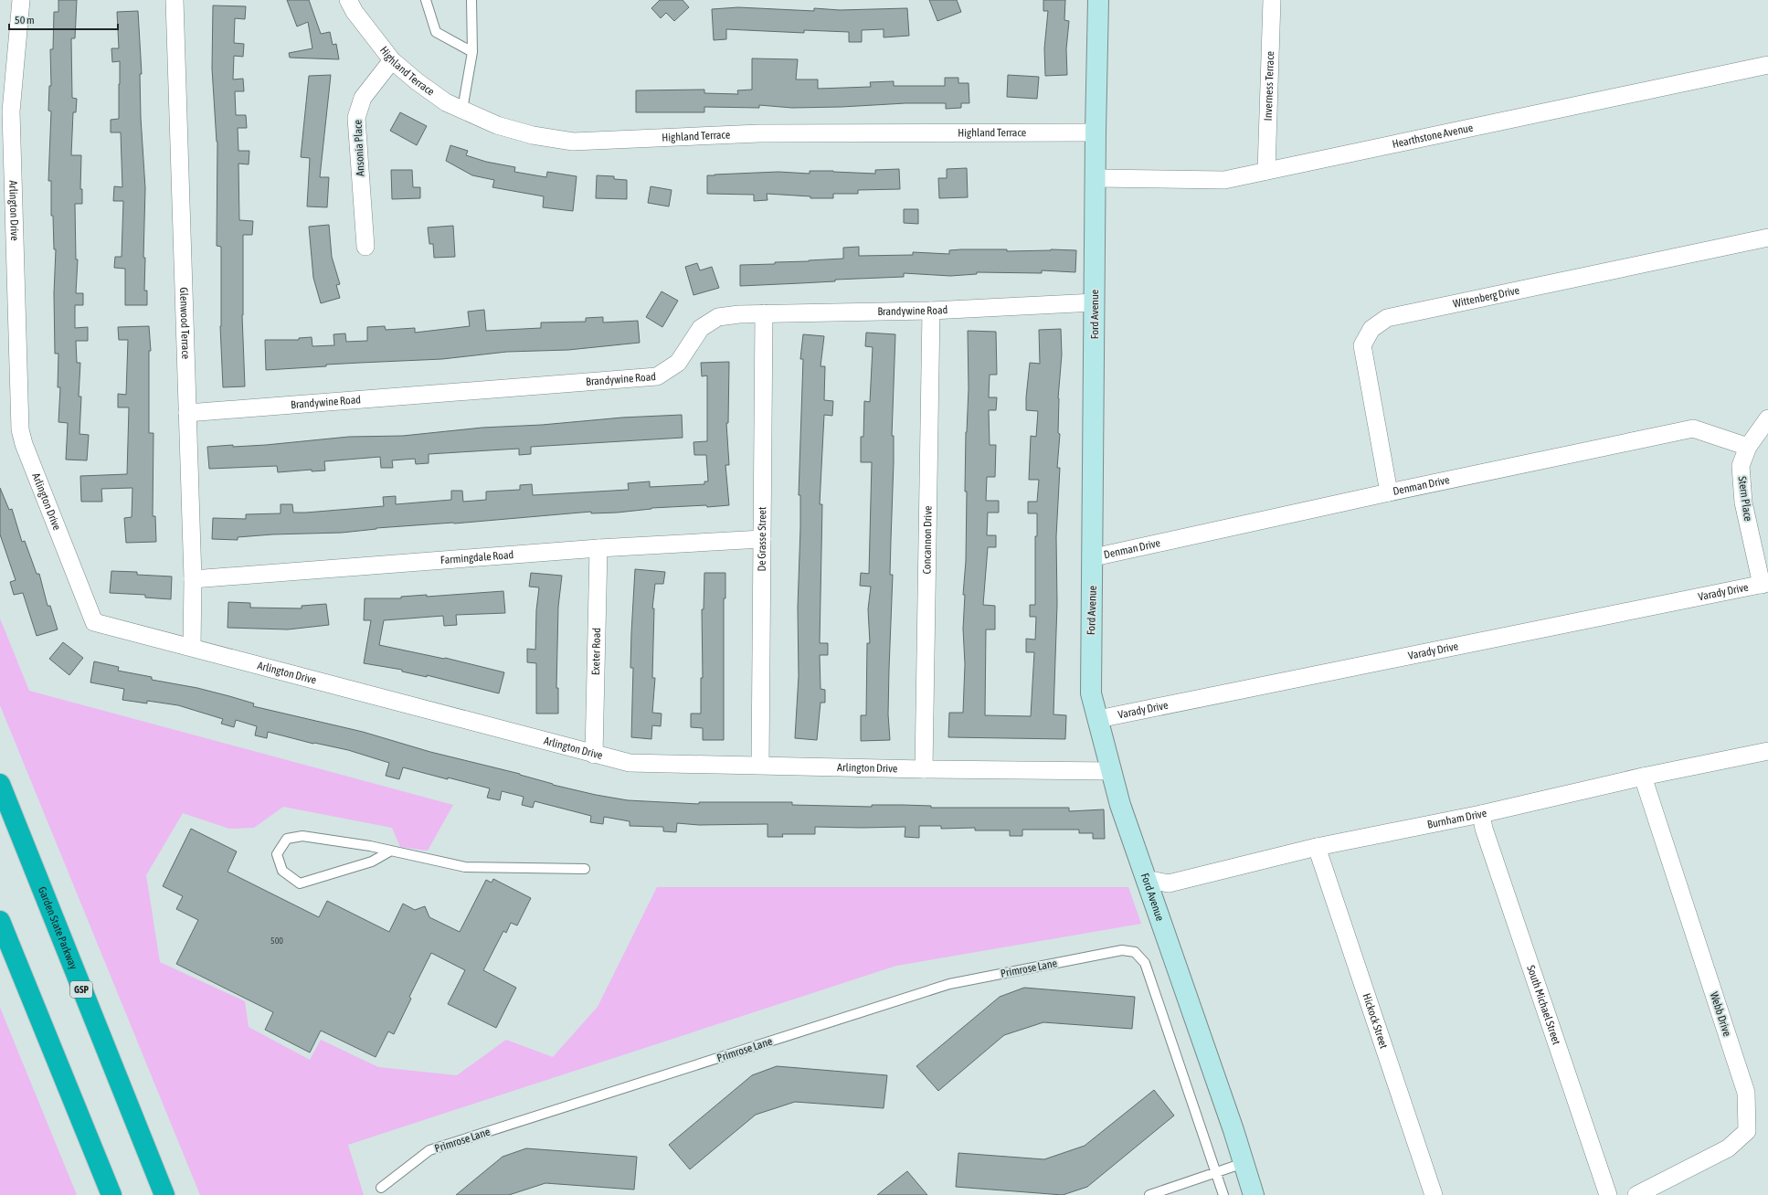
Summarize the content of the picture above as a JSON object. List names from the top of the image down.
{
  "streets": {
    "highway": ["Garden State Parkway", "GSP"],
    "street": [
      "Highland Terrace",
      "Inverness Terrace",
      "Hearthstone Avenue",
      "Ansonia Place",
      "Arlington Drive",
      "Wittenberg Drive",
      "Brandywine Road",
      "Ford Avenue",
      "Glenwood Terrace",
      "Denman Drive",
      "Stern Place",
      "De Grasse Street",
      "Concannon Drive",
      "Farmingdale Road",
      "Varady Drive",
      "Exeter Road",
      "Burnham Drive",
      "South Michael Street",
      "Webb Drive",
      "Hickock Street"
    ],
    "lane": ["Primrose Lane"]
  },
  "crossings": [
    ["Highland Terrace", "Ansonia Place"],
    ["Highland Terrace", "Ford Avenue"],
    ["Inverness Terrace", "Hearthstone Avenue"],
    ["Hearthstone Avenue", "Ford Avenue"],
    ["Arlington Drive", "Ford Avenue"],
    ["Arlington Drive", "Glenwood Terrace"],
    ["Arlington Drive", "De Grasse Street"],
    ["Arlington Drive", "Concannon Drive"],
    ["Arlington Drive", "Exeter Road"],
    ["Wittenberg Drive", "Denman Drive"],
    ["Brandywine Road", "Ford Avenue"],
    ["Brandywine Road", "Glenwood Terrace"],
    ["Brandywine Road", "De Grasse Street"],
    ["Brandywine Road", "Concannon Drive"],
    ["Ford Avenue", "Denman Drive"],
    ["Ford Avenue", "Varady Drive"],
    ["Ford Avenue", "Burnham Drive"],
    ["Glenwood Terrace", "Farmingdale Road"],
    ["Denman Drive", "Stern Place"],
    ["Stern Place", "Varady Drive"],
    ["De Grasse Street", "Farmingdale Road"],
    ["Farmingdale Road", "Exeter Road"],
    ["Burnham Drive", "South Michael Street"],
    ["Burnham Drive", "Webb Drive"],
    ["Burnham Drive", "Hickock Street"]
  ],
  "house_numbers": ["500"],
  "scale_bar": "50 m"
}
